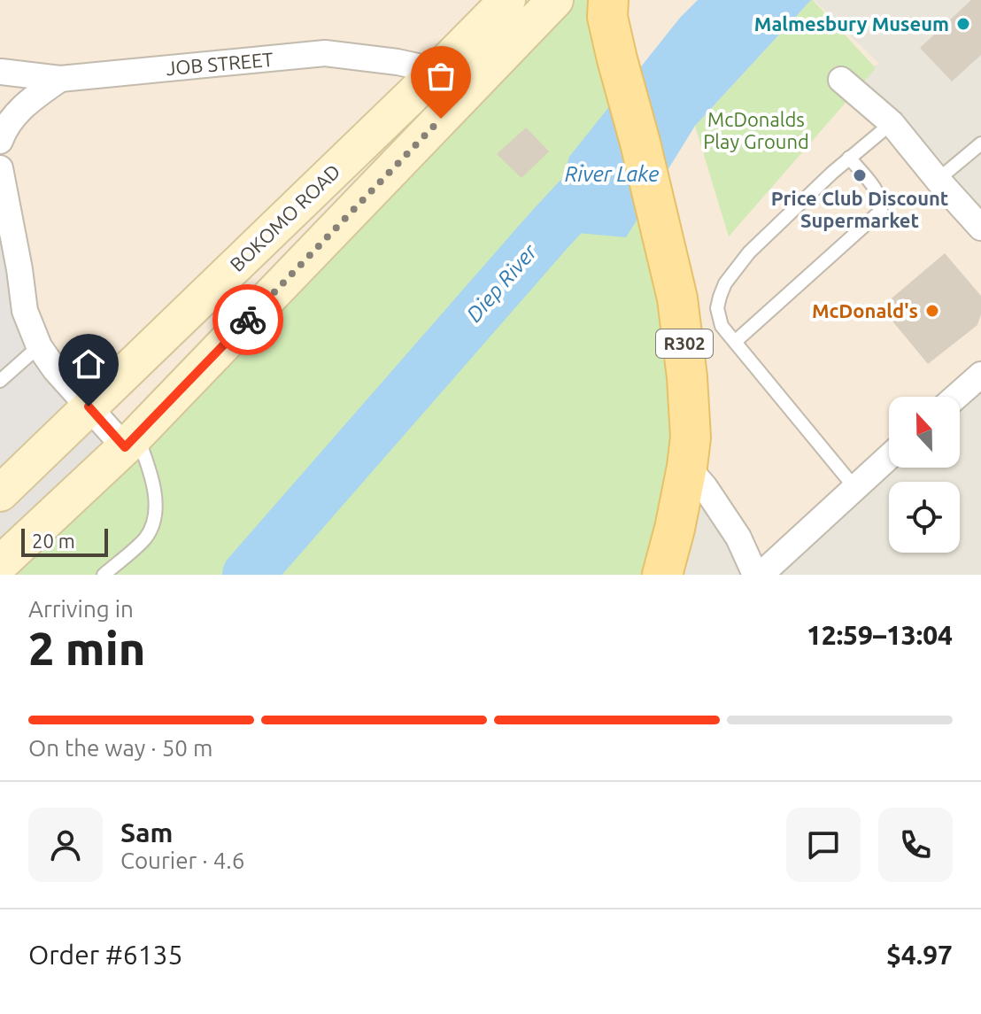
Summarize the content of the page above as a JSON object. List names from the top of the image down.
{
  "streets": {
    "main road": ["BOKOMO ROAD", "R302"],
    "street": ["JOB STREET"]
  },
  "crossings": [
    ["JOB STREET", "BOKOMO ROAD"]
  ],
  "water": ["River Lake", "Diep River"],
  "parks": ["McDonalds Play Ground"],
  "places": ["Malmesbury Museum", "Price Club Discount Supermarket", "McDonald's"],
  "scale_bar": "20 m",
  "north": "top",
  "page": {
    "scale": "20 m",
    "heading": ["2 min", "Arriving in", "12:59–13:04"],
    "panel": [
      "Sam",
      "Courier · 4.6",
      "Order #6135",
      "$4.97"
    ],
    "bar": "On the way · 50 m"
  }
}
